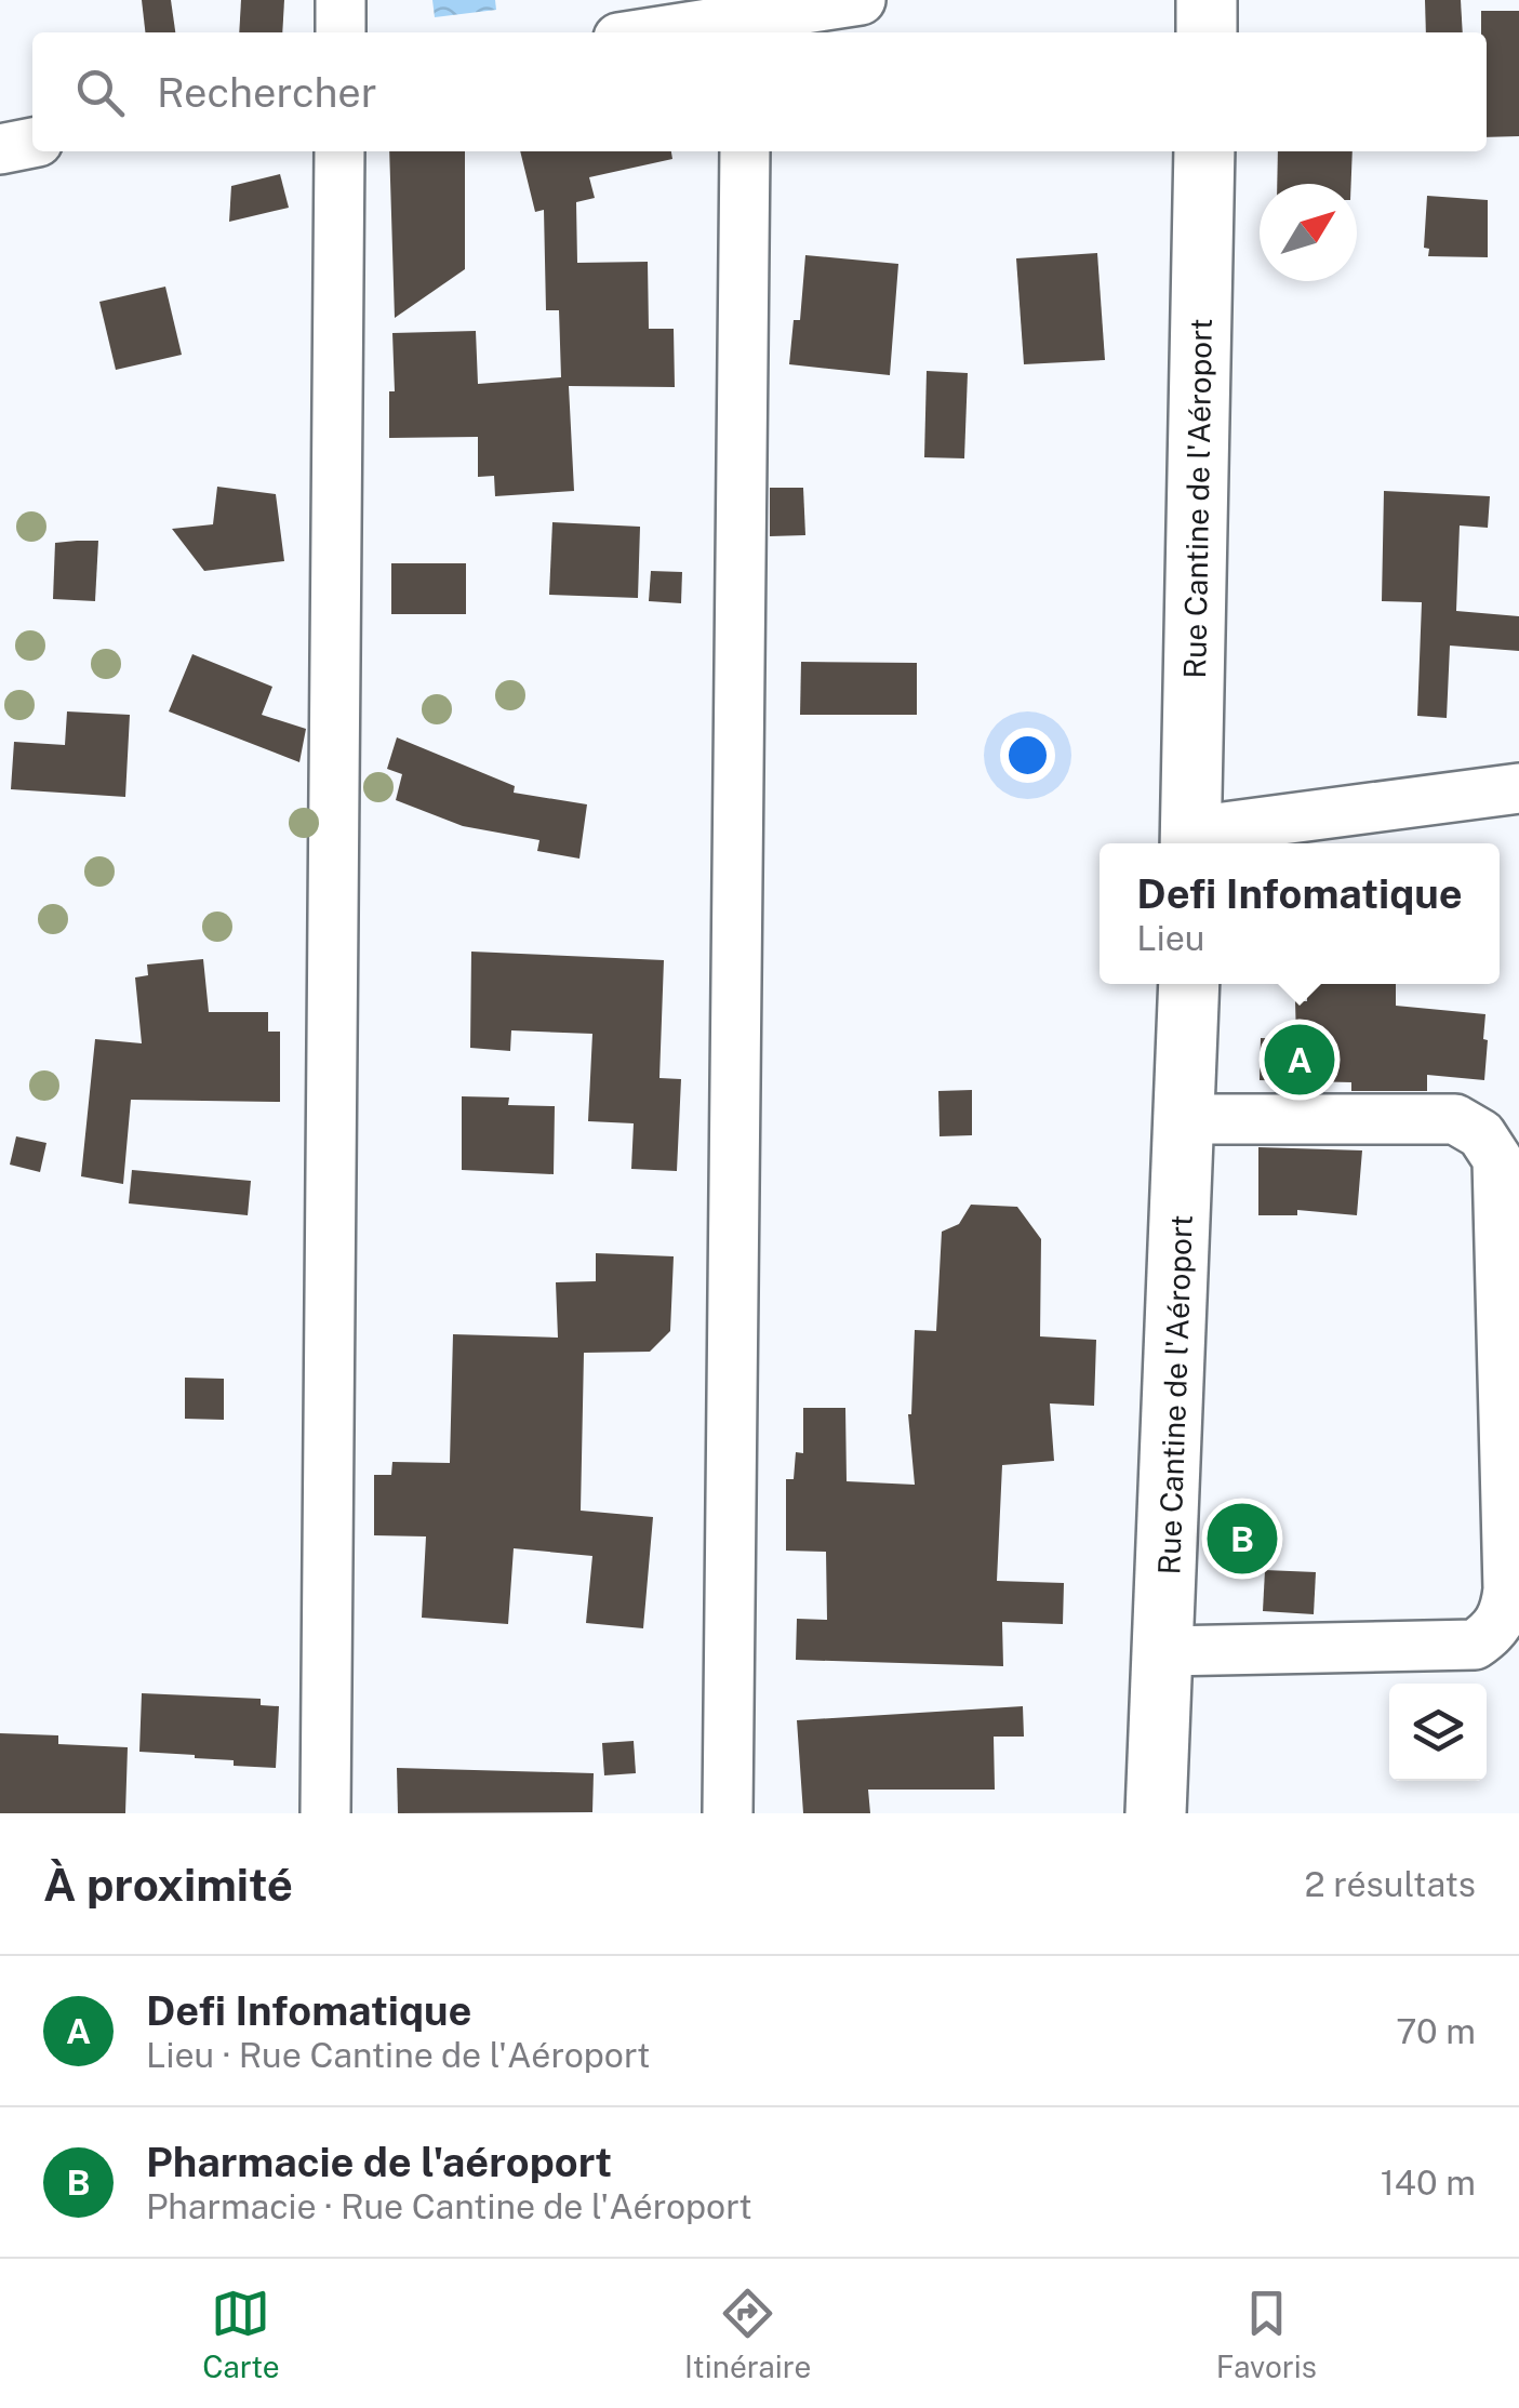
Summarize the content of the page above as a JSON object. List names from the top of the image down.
{
  "streets": {
    "main road": ["Rue Cantine de l'Aéroport"]
  },
  "north": "top right",
  "page": {
    "search": "Rechercher",
    "popup": ["Defi Infomatique", "Lieu"],
    "pins": ["A", "B"],
    "heading": ["À proximité", "2 résultats"],
    "list": [
      {
        "mark": "A",
        "name": "Defi Infomatique",
        "note": "Lieu · Rue Cantine de l'Aéroport",
        "value": "70 m"
      },
      {
        "mark": "B",
        "name": "Pharmacie de l'aéroport",
        "note": "Pharmacie · Rue Cantine de l'Aéroport",
        "value": "140 m"
      }
    ],
    "nav": ["Carte", "Itinéraire", "Favoris"]
  }
}
